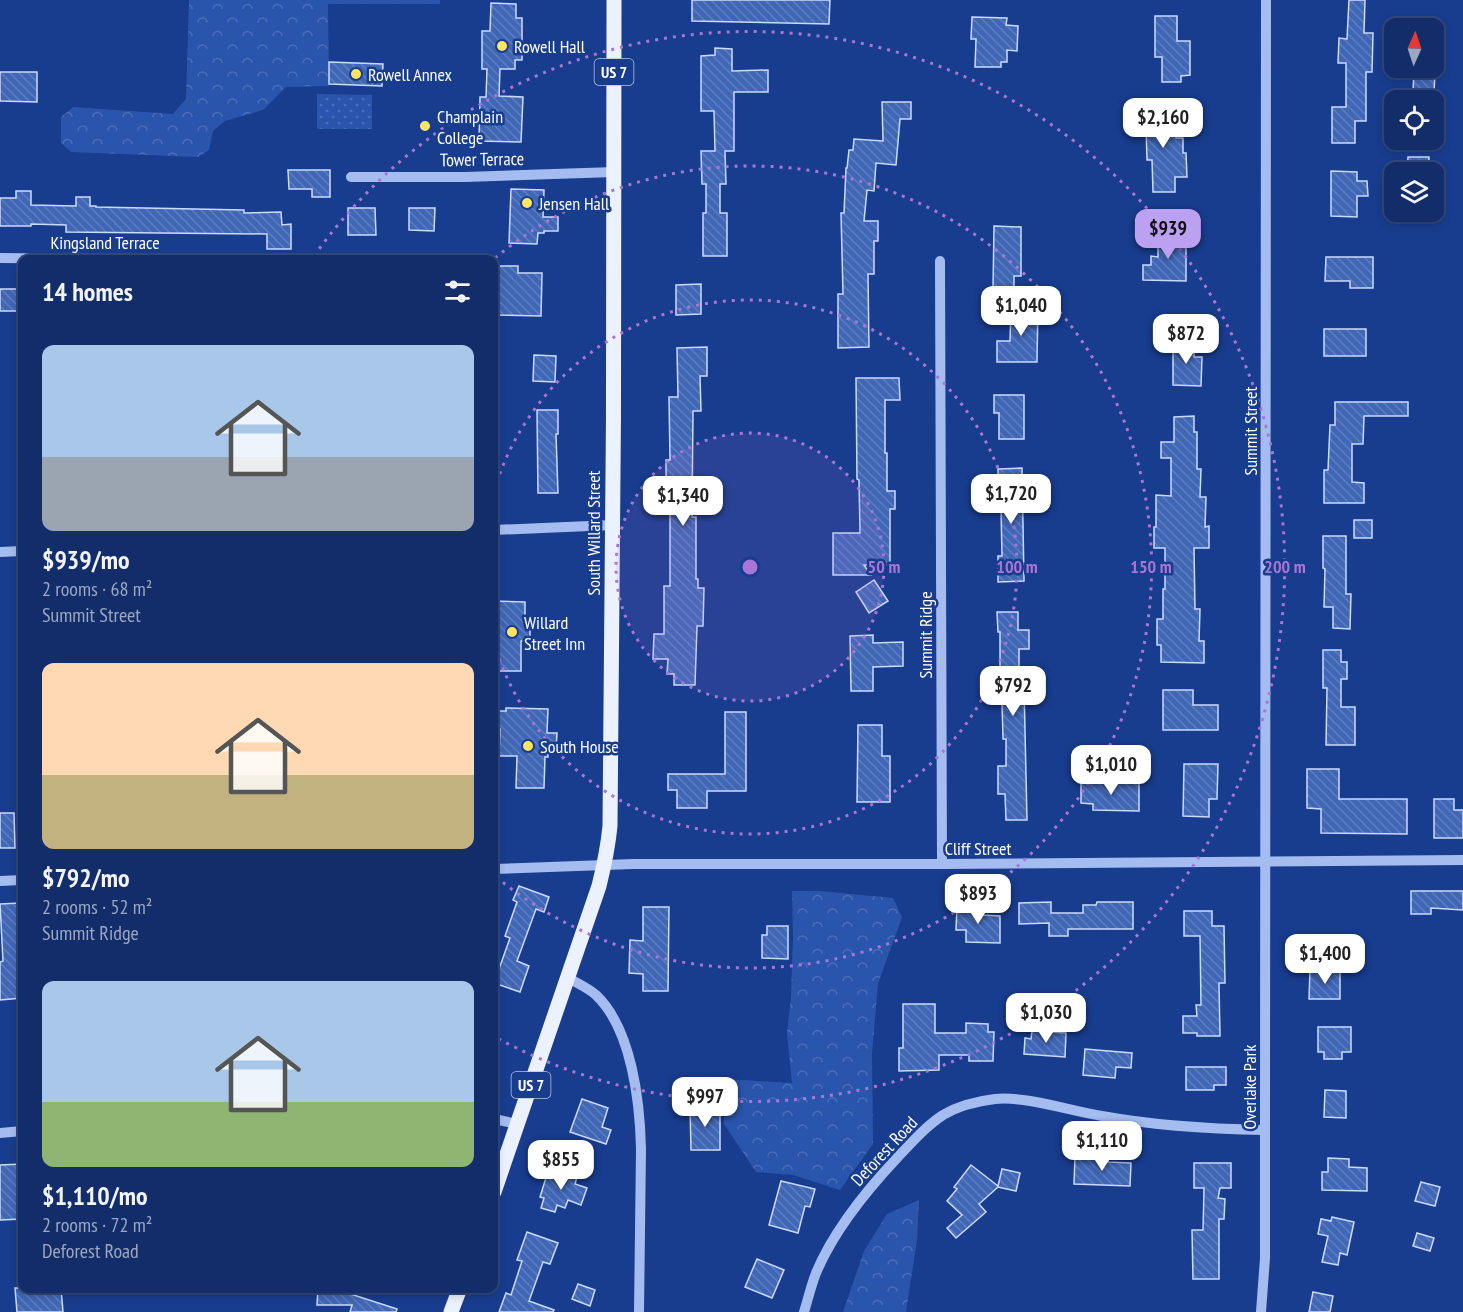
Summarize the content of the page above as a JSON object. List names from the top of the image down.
{
  "streets": {
    "main road": ["US 7", "South Willard Street"],
    "street": [
      "Tower Terrace",
      "Kingsland Terrace",
      "Summit Street",
      "Summit Ridge",
      "Cliff Street",
      "Overlake Park",
      "Deforest Road"
    ]
  },
  "crossings": [
    ["Tower Terrace", "South Willard Street"],
    ["Summit Street", "Cliff Street"],
    ["Summit Street", "Overlake Park"],
    ["South Willard Street", "Cliff Street"],
    ["Summit Ridge", "Cliff Street"],
    ["Cliff Street", "Overlake Park"],
    ["Overlake Park", "Deforest Road"]
  ],
  "places": [
    "Rowell Hall",
    "Rowell Annex",
    "Champlain College",
    "Jensen Hall",
    "Willard Street Inn",
    "South House"
  ],
  "north": "top",
  "page": {
    "price": [
      "$2,160",
      "$939",
      "$1,040",
      "$872",
      "$1,720",
      "$1,340",
      "$792",
      "$1,010",
      "$893",
      "$1,400",
      "$1,030",
      "$997",
      "$1,110",
      "$855"
    ],
    "heading": "14 homes",
    "list": [
      {
        "name": "$939/mo",
        "note": "2 rooms · 68 m² · Summit Street"
      },
      {
        "name": "$792/mo",
        "note": "2 rooms · 52 m² · Summit Ridge"
      },
      {
        "name": "$1,110/mo",
        "note": "2 rooms · 72 m² · Deforest Road"
      }
    ]
  },
  "rings": [
    "50 m",
    "100 m",
    "150 m",
    "200 m"
  ]
}
